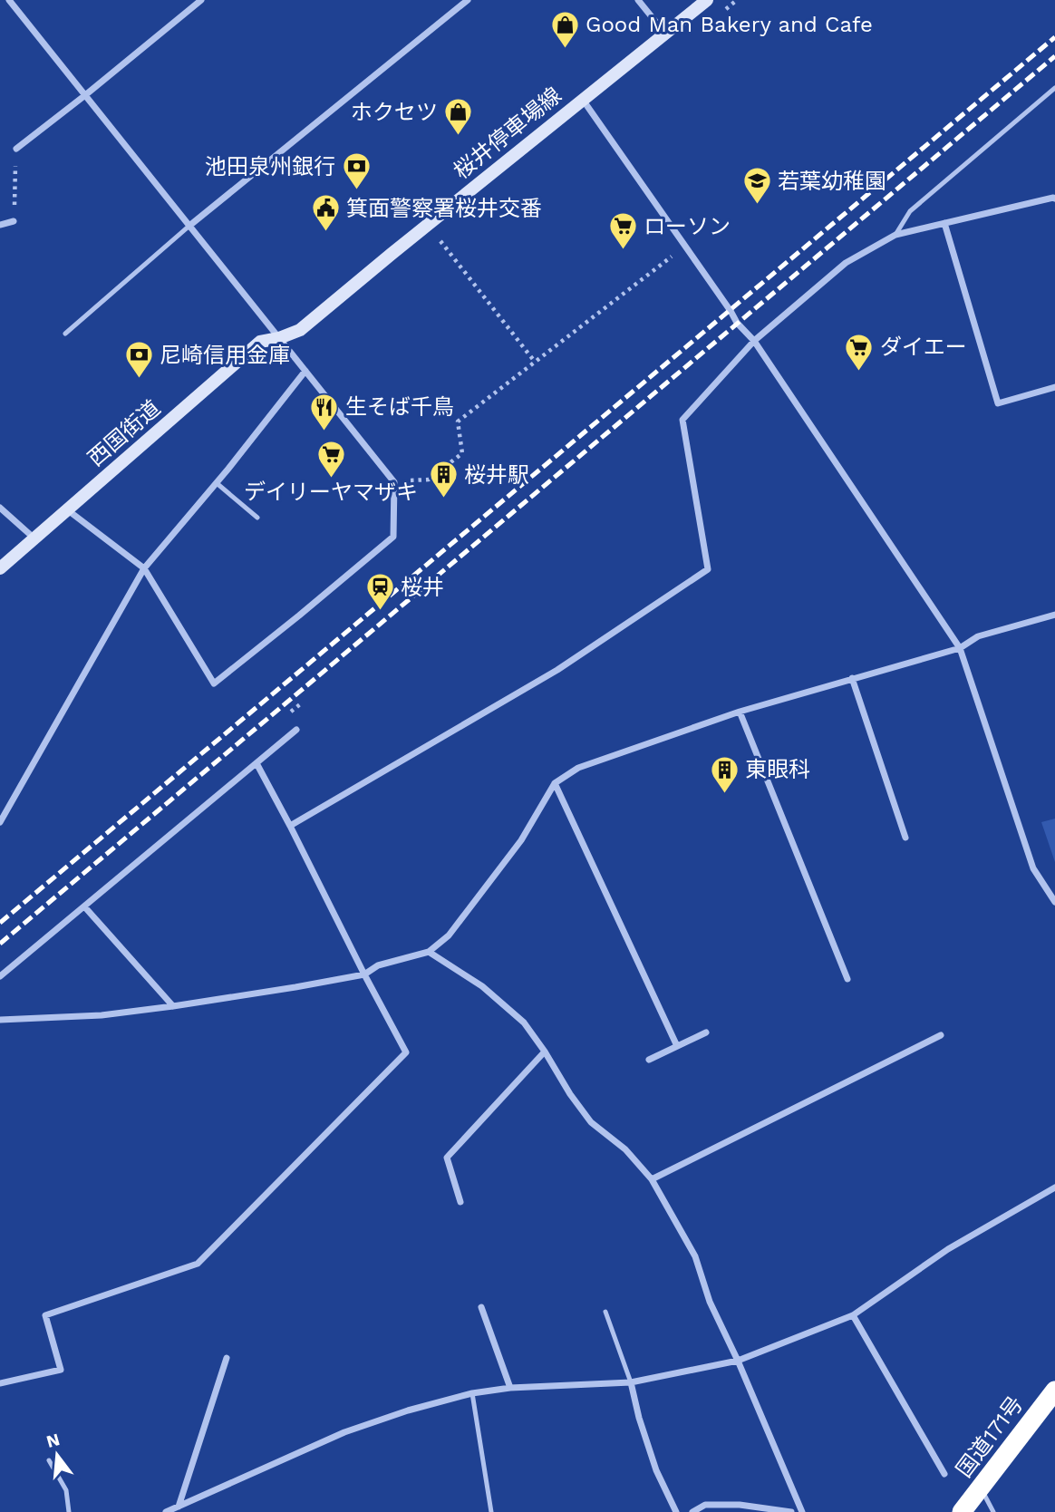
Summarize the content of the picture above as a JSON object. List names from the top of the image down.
{
  "streets": {
    "highway": ["国道171号"],
    "street": ["桜井停車場線", "西国街道"]
  },
  "crossings": [
    ["桜井停車場線", "西国街道"]
  ],
  "places": {
    "shop": ["Good Man Bakery and Cafe", "ホクセツ"],
    "bank": ["池田泉州銀行", "尼崎信用金庫"],
    "school or university": ["若葉幼稚園"],
    "public building": ["箕面警察署桜井交番"],
    "supermarket": ["ローソン", "ダイエー", "デイリーヤマザキ"],
    "restaurant": ["生そば千鳥"],
    "building": ["桜井駅", "東眼科"],
    "station": ["桜井"]
  },
  "north": "top"
}
